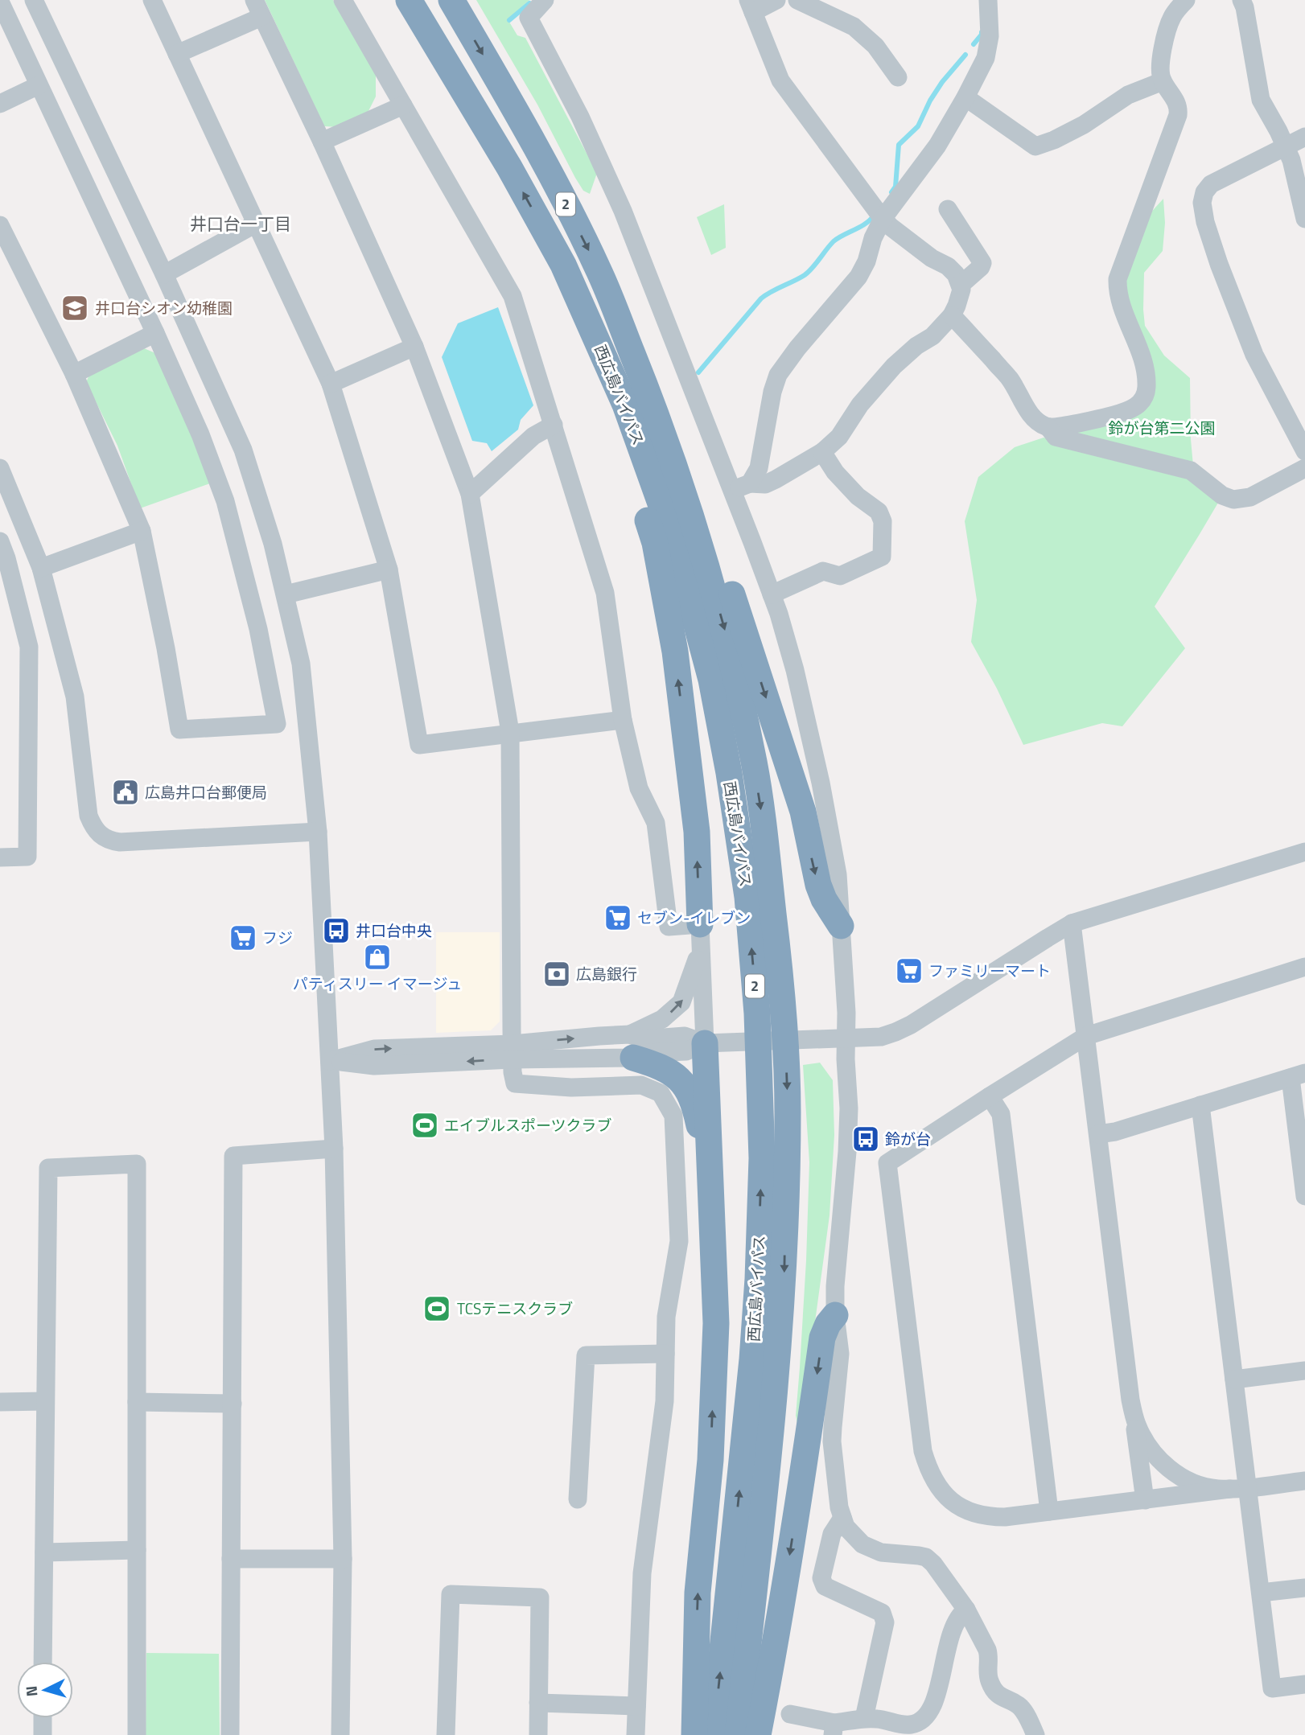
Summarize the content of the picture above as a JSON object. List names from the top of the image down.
{
  "streets": {
    "highway": ["2", "西広島バイパス"]
  },
  "districts": ["井口台一丁目"],
  "parks": ["鈴が台第二公園"],
  "places": {
    "school or university": ["井口台シオン幼稚園"],
    "public building": ["広島井口台郵便局"],
    "supermarket": ["セブン-イレブン", "フジ", "ファミリーマート"],
    "bus stop": ["井口台中央", "鈴が台"],
    "shop": ["パティスリー イマージュ"],
    "bank": ["広島銀行"],
    "sports": ["エイブルスポーツクラブ", "TCSテニスクラブ"]
  },
  "north": "left"
}
